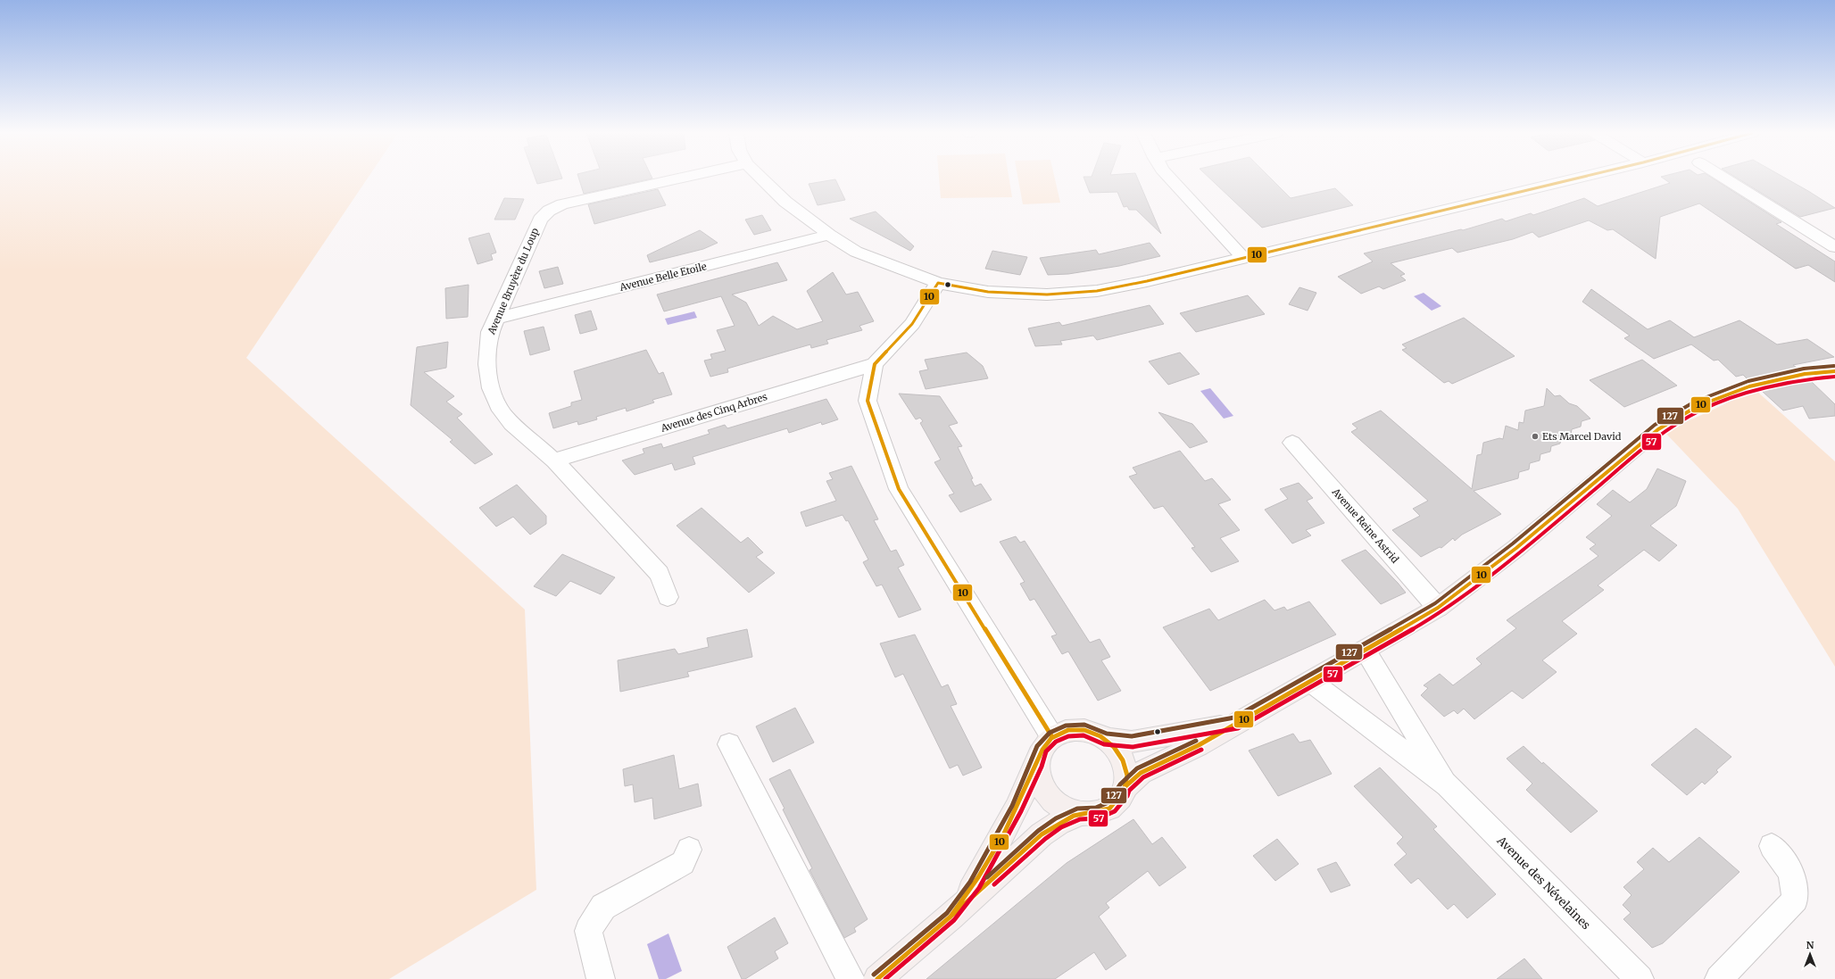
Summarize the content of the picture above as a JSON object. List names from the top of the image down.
{
  "streets": {
    "street": [
      "Avenue Belle Etoile",
      "Avenue Bruyère du Loup",
      "Avenue des Cinq Arbres",
      "Avenue Reine Astrid",
      "Avenue des Névelaines"
    ]
  },
  "crossings": [
    ["Avenue Belle Etoile", "Avenue Bruyère du Loup"],
    ["Avenue Bruyère du Loup", "Avenue des Cinq Arbres"]
  ],
  "places": ["Ets Marcel David"],
  "lines": ["transit line 10", "transit line 127", "transit line 57"],
  "north": "top"
}
